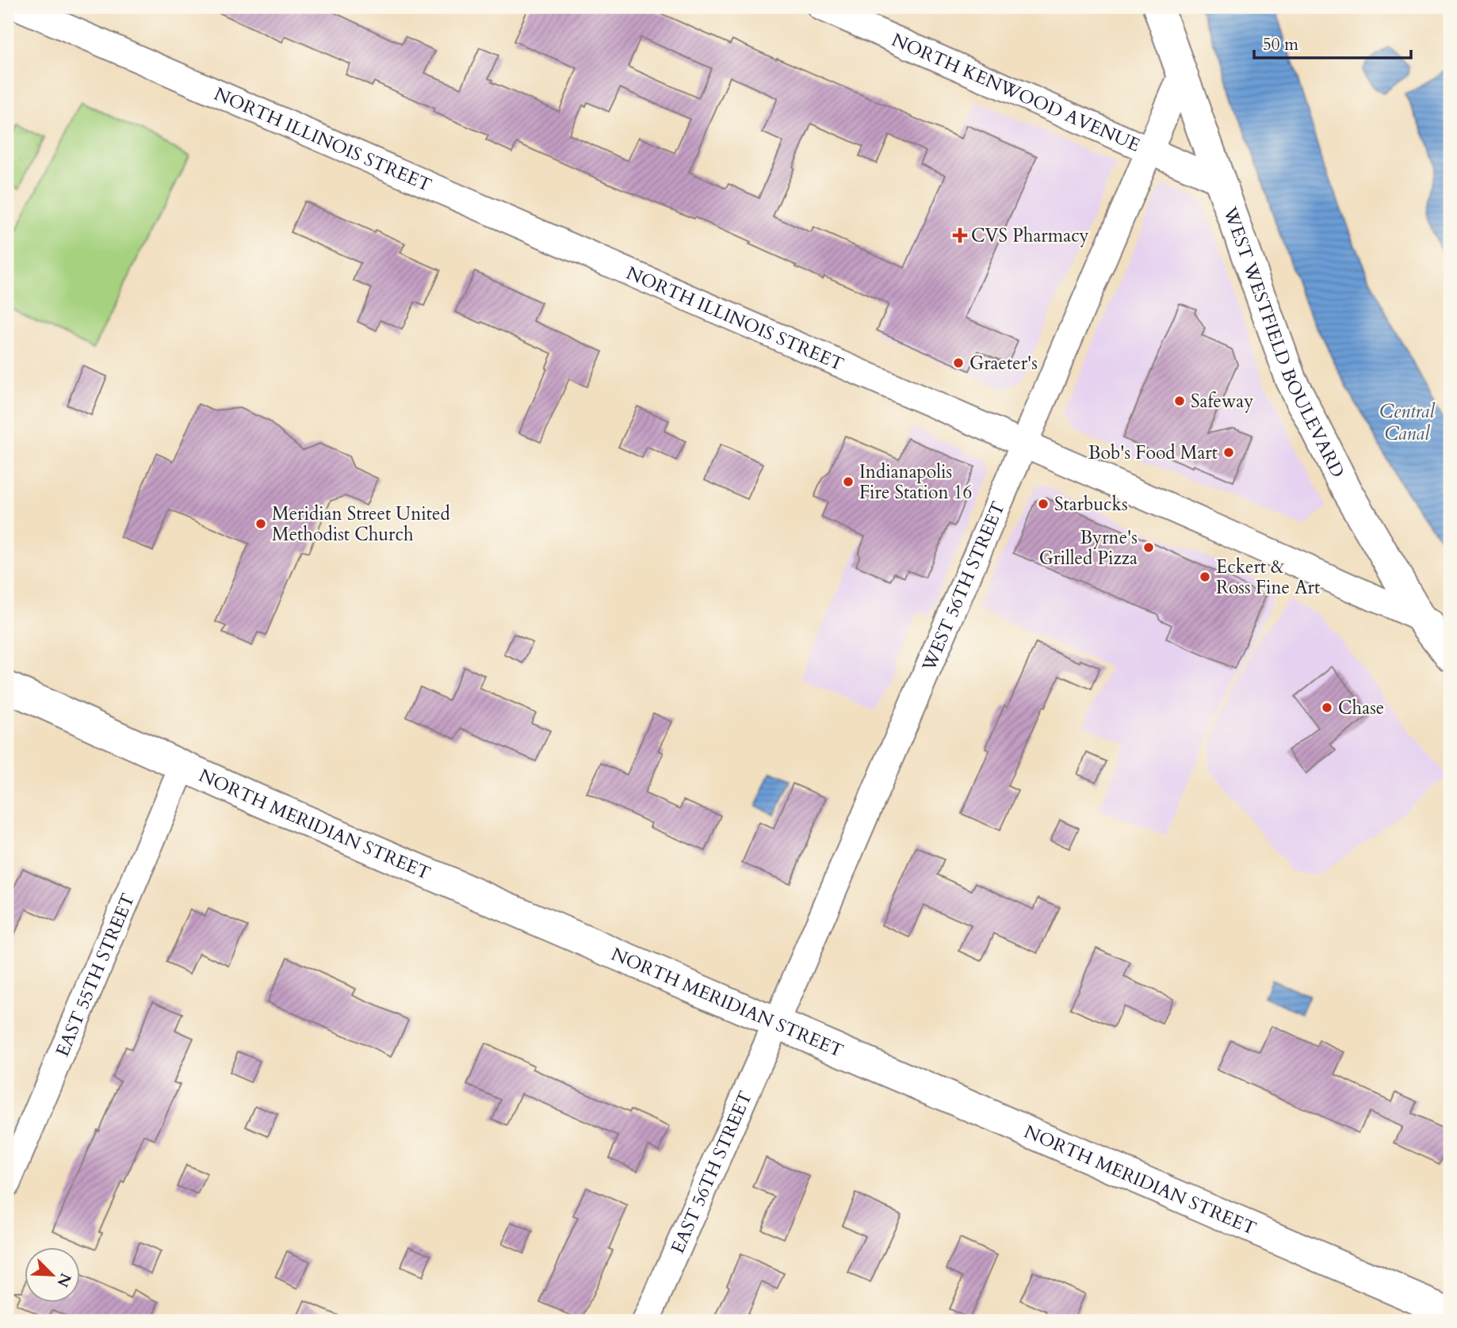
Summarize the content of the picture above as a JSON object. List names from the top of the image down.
{
  "streets": {
    "main road": ["WEST WESTFIELD BOULEVARD", "NORTH MERIDIAN STREET"],
    "street": [
      "NORTH KENWOOD AVENUE",
      "NORTH ILLINOIS STREET",
      "WEST 56TH STREET",
      "EAST 55TH STREET",
      "EAST 56TH STREET"
    ]
  },
  "crossings": [
    ["NORTH KENWOOD AVENUE", "WEST WESTFIELD BOULEVARD"],
    ["NORTH KENWOOD AVENUE", "WEST 56TH STREET"],
    ["NORTH ILLINOIS STREET", "WEST WESTFIELD BOULEVARD"],
    ["NORTH ILLINOIS STREET", "WEST 56TH STREET"],
    ["WEST 56TH STREET", "NORTH MERIDIAN STREET"],
    ["WEST 56TH STREET", "EAST 56TH STREET"],
    ["NORTH MERIDIAN STREET", "EAST 55TH STREET"],
    ["NORTH MERIDIAN STREET", "EAST 56TH STREET"]
  ],
  "water": ["Central Canal"],
  "places": {
    "health": ["CVS Pharmacy"],
    "other": [
      "Graeter's",
      "Safeway",
      "Bob's Food Mart",
      "Indianapolis Fire Station 16",
      "Starbucks",
      "Meridian Street United Methodist Church",
      "Byrne's Grilled Pizza",
      "Eckert & Ross Fine Art",
      "Chase"
    ]
  },
  "scale_bar": "50 m",
  "north": "bottom right"
}
